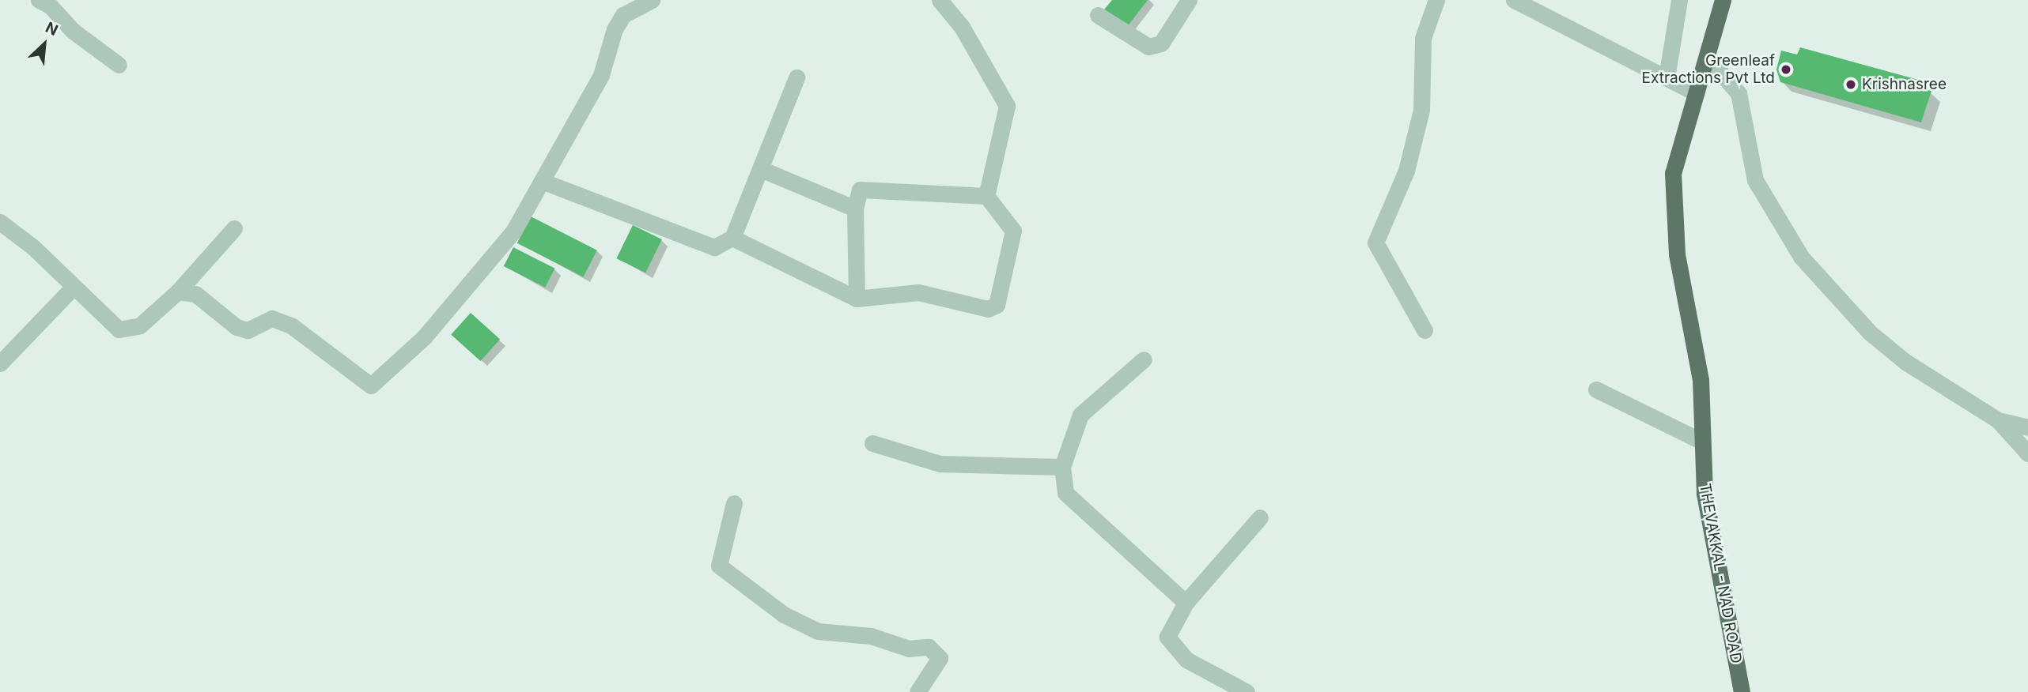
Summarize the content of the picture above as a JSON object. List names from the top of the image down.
{
  "streets": {
    "main road": ["THEVAKKAL - NAD ROAD"]
  },
  "places": ["Greenleaf Extractions Pvt Ltd", "Krishnasree"],
  "north": "top right"
}
